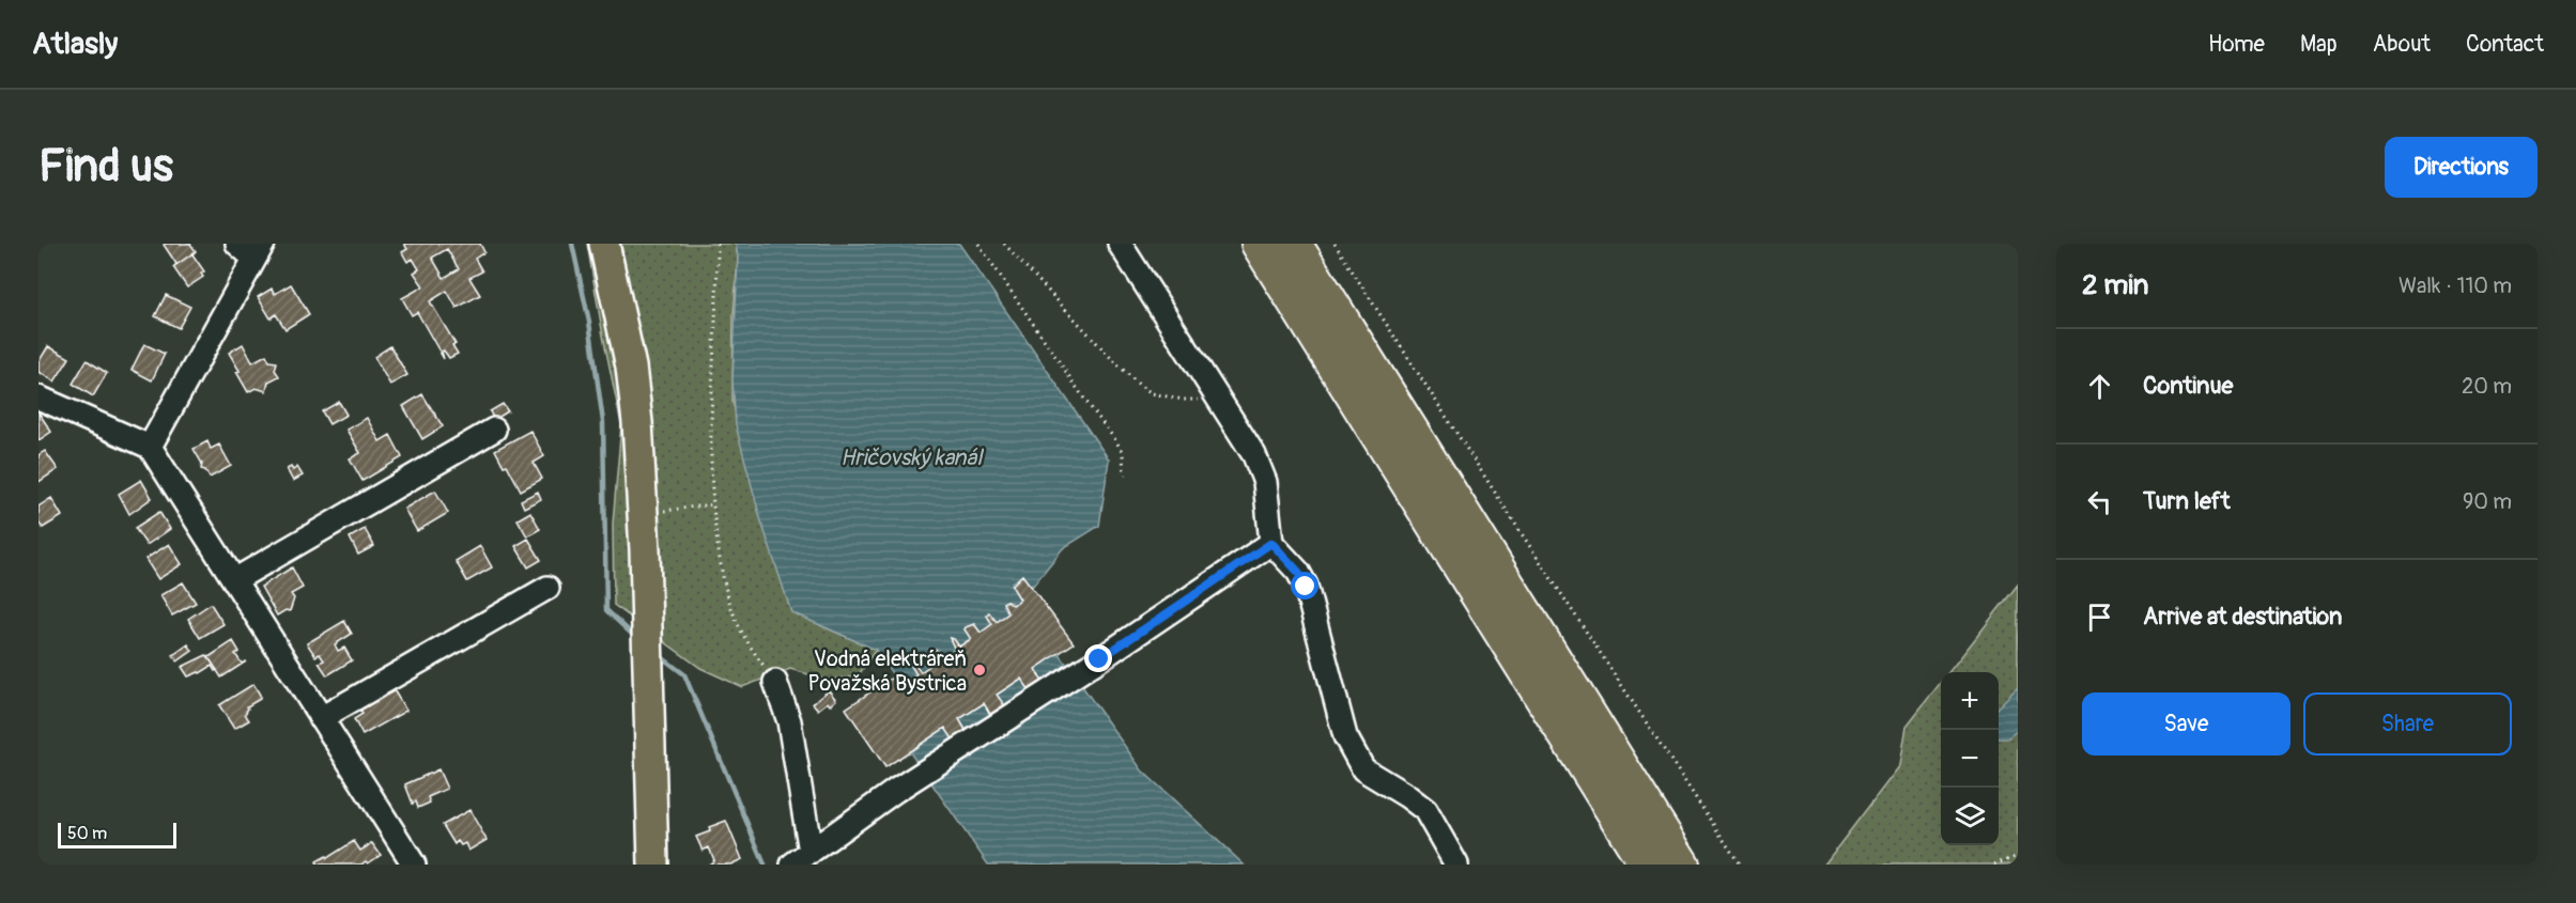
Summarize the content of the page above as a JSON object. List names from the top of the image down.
{
  "water": ["Hričovský kanál"],
  "places": ["Vodná elektráreň Považská Bystrica"],
  "scale_bar": "50 m",
  "page": {
    "header": "Atlasly",
    "nav": [
      "Home",
      "Map",
      "About",
      "Contact"
    ],
    "buttons": [
      "Directions",
      ["Save", "Share"]
    ],
    "title": "Find us",
    "heading": ["2 min", "Walk · 110 m"],
    "list": [
      ["Continue", "20 m"],
      ["Turn left", "90 m"],
      "Arrive at destination"
    ],
    "map_buttons": ["+", "−"],
    "scale": "50 m"
  }
}
